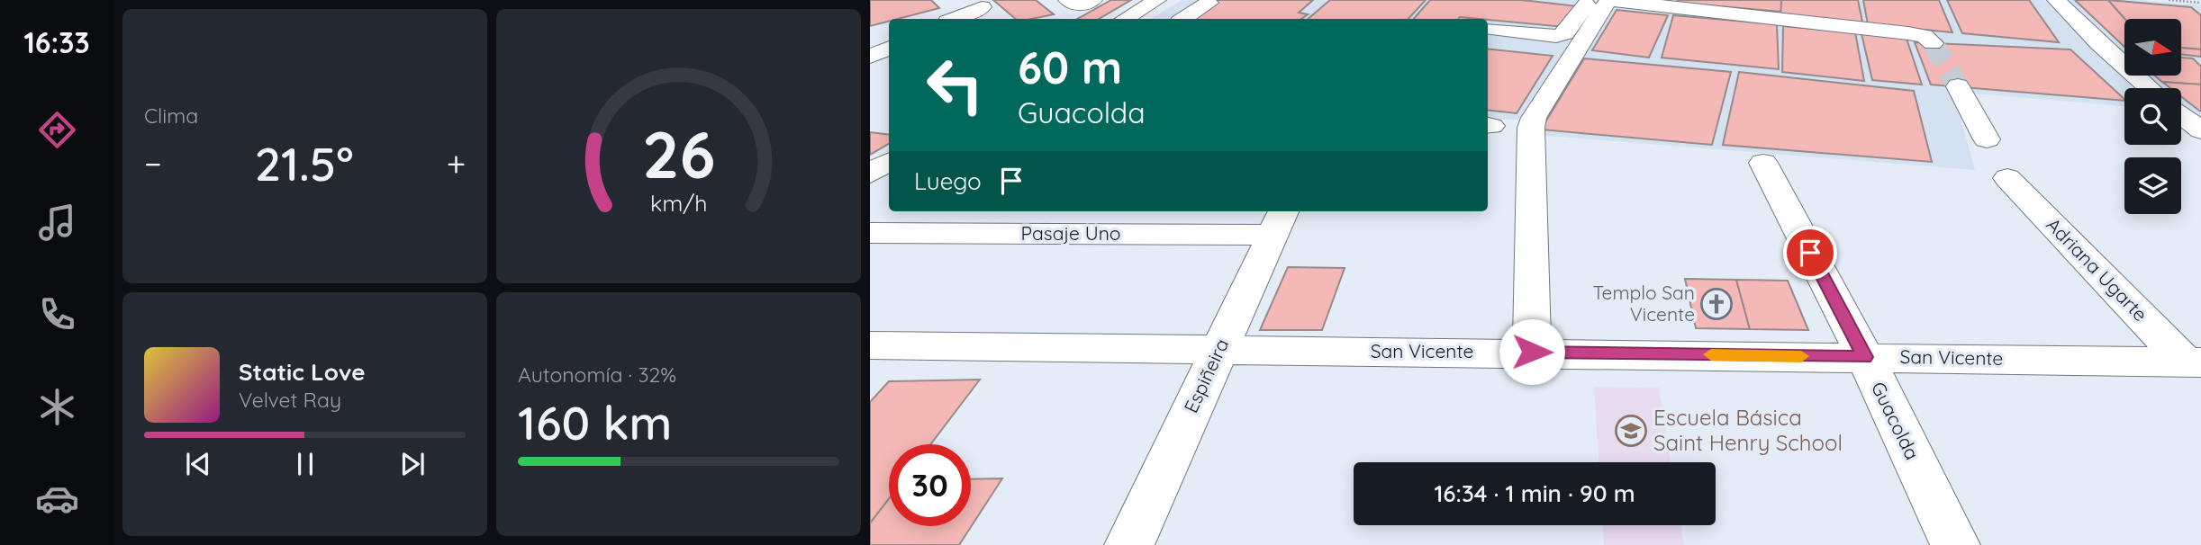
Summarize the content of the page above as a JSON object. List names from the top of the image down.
{
  "streets": {
    "street": [
      "Pasaje Uno",
      "Adriana Ugarte",
      "San Vicente",
      "Espiñeira",
      "Guacolda"
    ]
  },
  "crossings": [
    ["Pasaje Uno", "Espiñeira"],
    ["Adriana Ugarte", "San Vicente"],
    ["San Vicente", "Espiñeira"],
    ["San Vicente", "Guacolda"]
  ],
  "places": {
    "church": ["Templo San Vicente"],
    "school or university": ["Escuela Básica Saint Henry School"]
  },
  "north": "right",
  "page": {
    "tabs": "16:33",
    "tile": [
      "Clima",
      ["Autonomía · 32%", "160 km"]
    ],
    "turn": ["60 m", "Guacolda"],
    "heat": ["−", "21.5°", "+"],
    "then": "Luego",
    "song": ["Static Love", "Velvet Ray"],
    "limit": "30",
    "trip": "16:34 · 1 min · 90 m",
    "gauge": ["26", "km/h"]
  }
}
